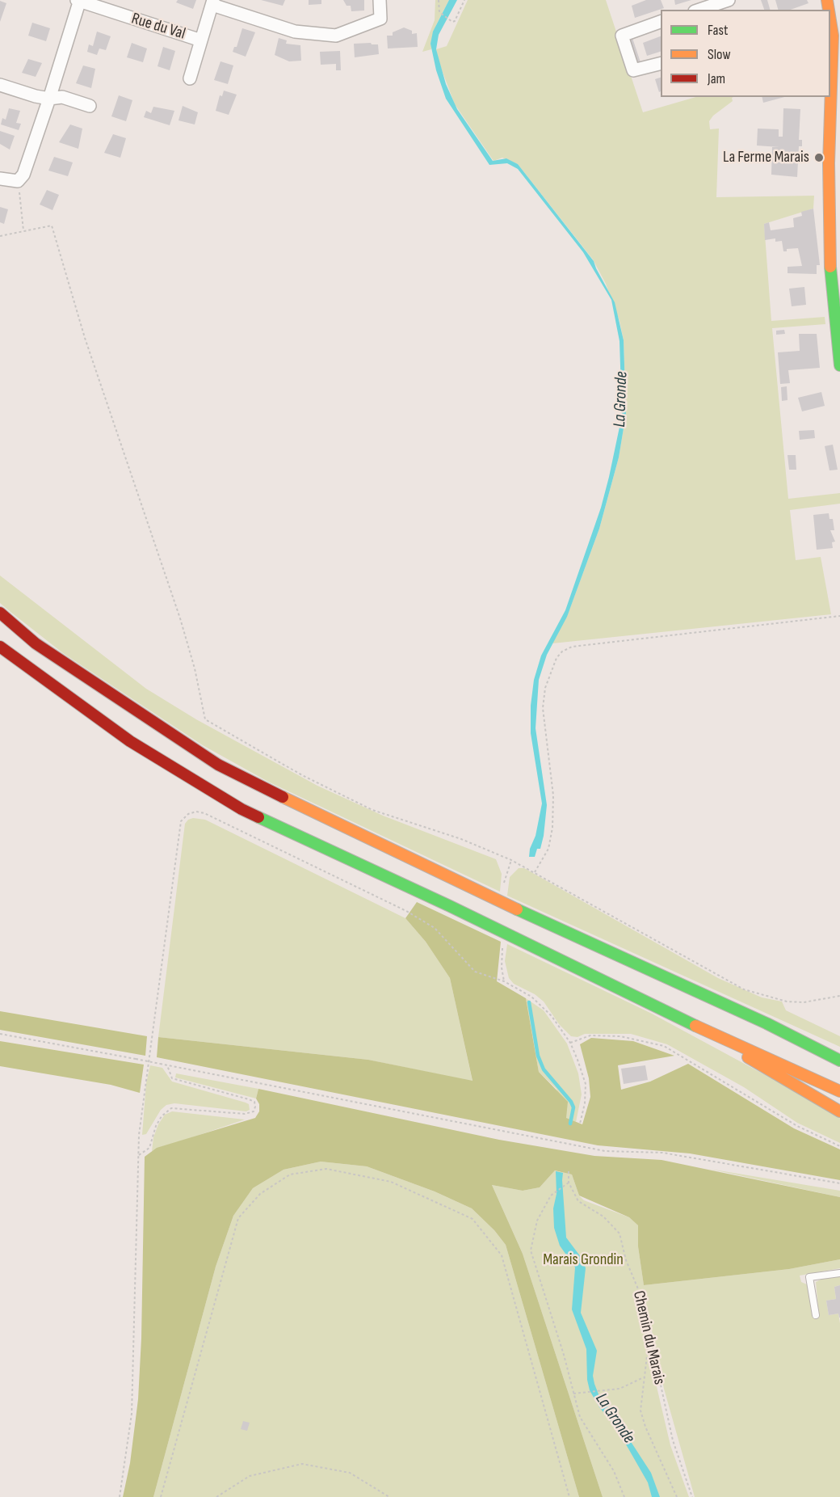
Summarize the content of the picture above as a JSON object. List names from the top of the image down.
{
  "streets": {
    "street": ["Rue du Val"],
    "path": ["Chemin du Marais"]
  },
  "water": ["La Gronde"],
  "parks": ["Marais Grondin"],
  "places": ["La Ferme Marais"],
  "legend": ["Fast", "Slow", "Jam"]
}
